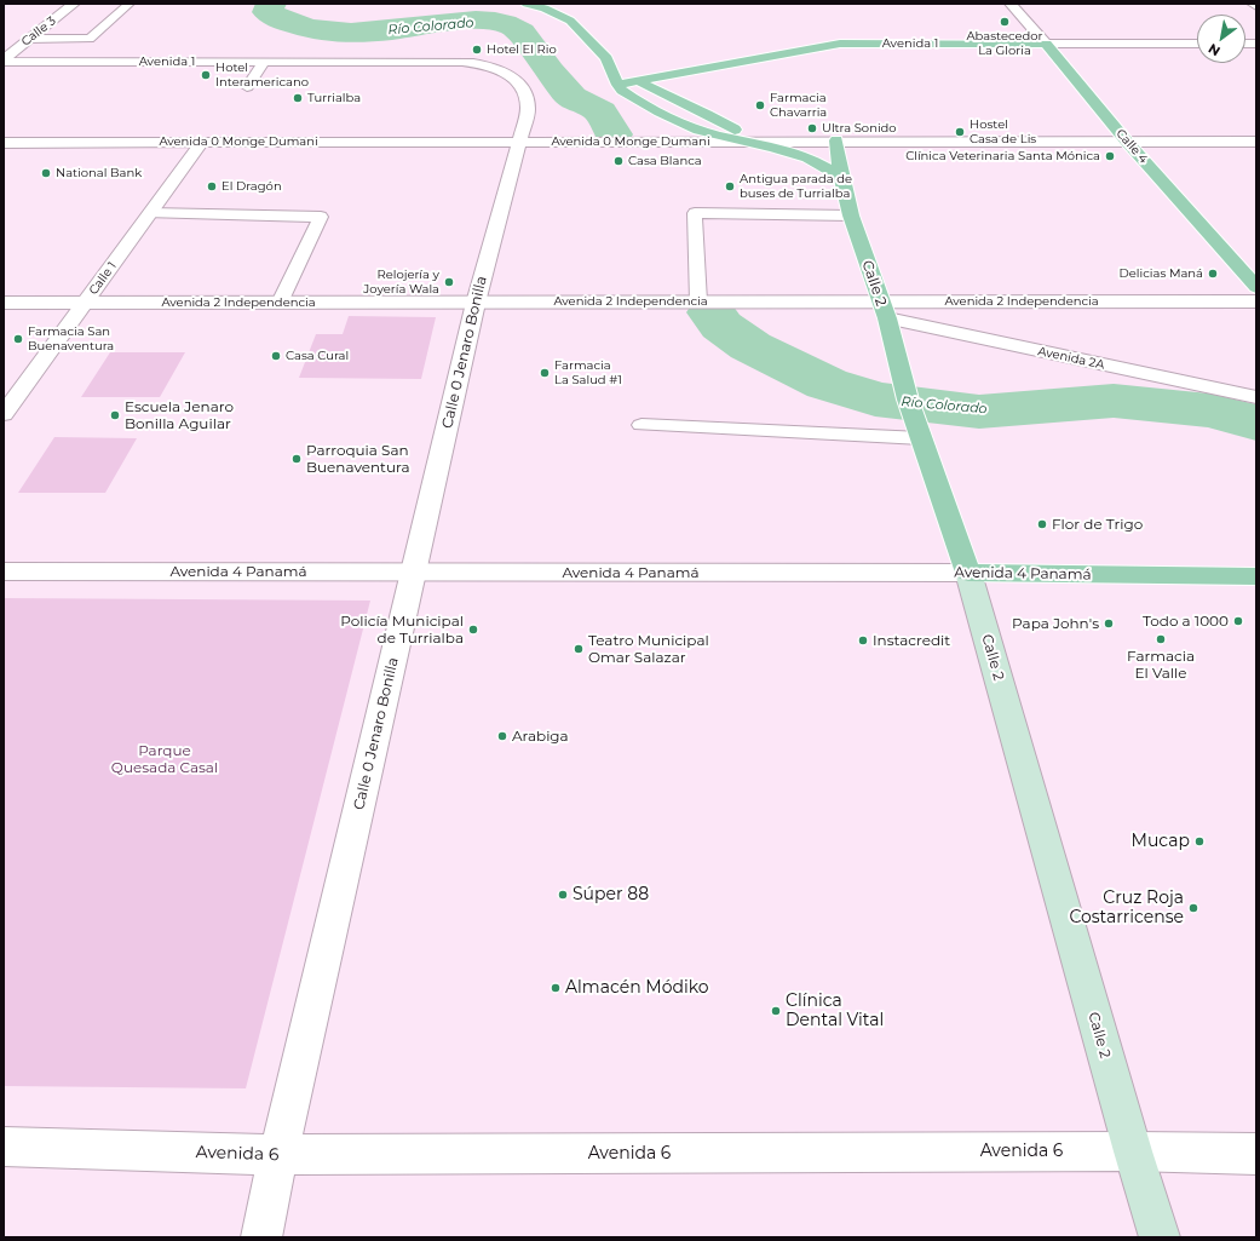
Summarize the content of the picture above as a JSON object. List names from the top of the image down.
{
  "streets": {
    "main road": [
      "Avenida 1",
      "Calle 4",
      "Calle 2",
      "Avenida 4 Panamá"
    ],
    "street": [
      "Calle 3",
      "Avenida 0 Monge Dumani",
      "Calle 1",
      "Avenida 2 Independencia",
      "Calle 0 Jenaro Bonilla",
      "Avenida 2A",
      "Avenida 6"
    ]
  },
  "crossings": [
    ["Calle 3", "Avenida 1"],
    ["Avenida 1", "Calle 4"],
    ["Avenida 1", "Calle 0 Jenaro Bonilla"],
    ["Avenida 0 Monge Dumani", "Calle 4"],
    ["Avenida 0 Monge Dumani", "Calle 1"],
    ["Avenida 0 Monge Dumani", "Calle 2"],
    ["Avenida 0 Monge Dumani", "Calle 0 Jenaro Bonilla"],
    ["Calle 1", "Avenida 2 Independencia"],
    ["Calle 2", "Avenida 2 Independencia"],
    ["Calle 2", "Avenida 2A"],
    ["Calle 2", "Avenida 4 Panamá"],
    ["Calle 2", "Avenida 6"],
    ["Avenida 2 Independencia", "Calle 0 Jenaro Bonilla"],
    ["Avenida 2 Independencia", "Avenida 2A"],
    ["Calle 0 Jenaro Bonilla", "Avenida 4 Panamá"],
    ["Calle 0 Jenaro Bonilla", "Avenida 6"]
  ],
  "water": ["Río Colorado"],
  "parks": ["Parque Quesada Casal"],
  "places": [
    "Abastecedor La Gloria",
    "Hotel El Rio",
    "Hotel Interamericano",
    "Turrialba",
    "Farmacia Chavarria",
    "Ultra Sonido",
    "Hostel Casa de Lis",
    "Clínica Veterinaria Santa Mónica",
    "Casa Blanca",
    "National Bank",
    "El Dragón",
    "Antigua parada de buses de Turrialba",
    "Delicias Maná",
    "Relojería y Joyería Wala",
    "Farmacia San Buenaventura",
    "Casa Cural",
    "Farmacia La Salud #1",
    "Escuela Jenaro Bonilla Aguilar",
    "Parroquia San Buenaventura",
    "Flor de Trigo",
    "Todo a 1000",
    "Papa John's",
    "Policía Municipal de Turrialba",
    "Farmacia El Valle",
    "Instacredit",
    "Teatro Municipal Omar Salazar",
    "Arabiga",
    "Mucap",
    "Súper 88",
    "Cruz Roja Costarricense",
    "Almacén Módiko",
    "Clínica Dental Vital"
  ],
  "north": "bottom left"
}
